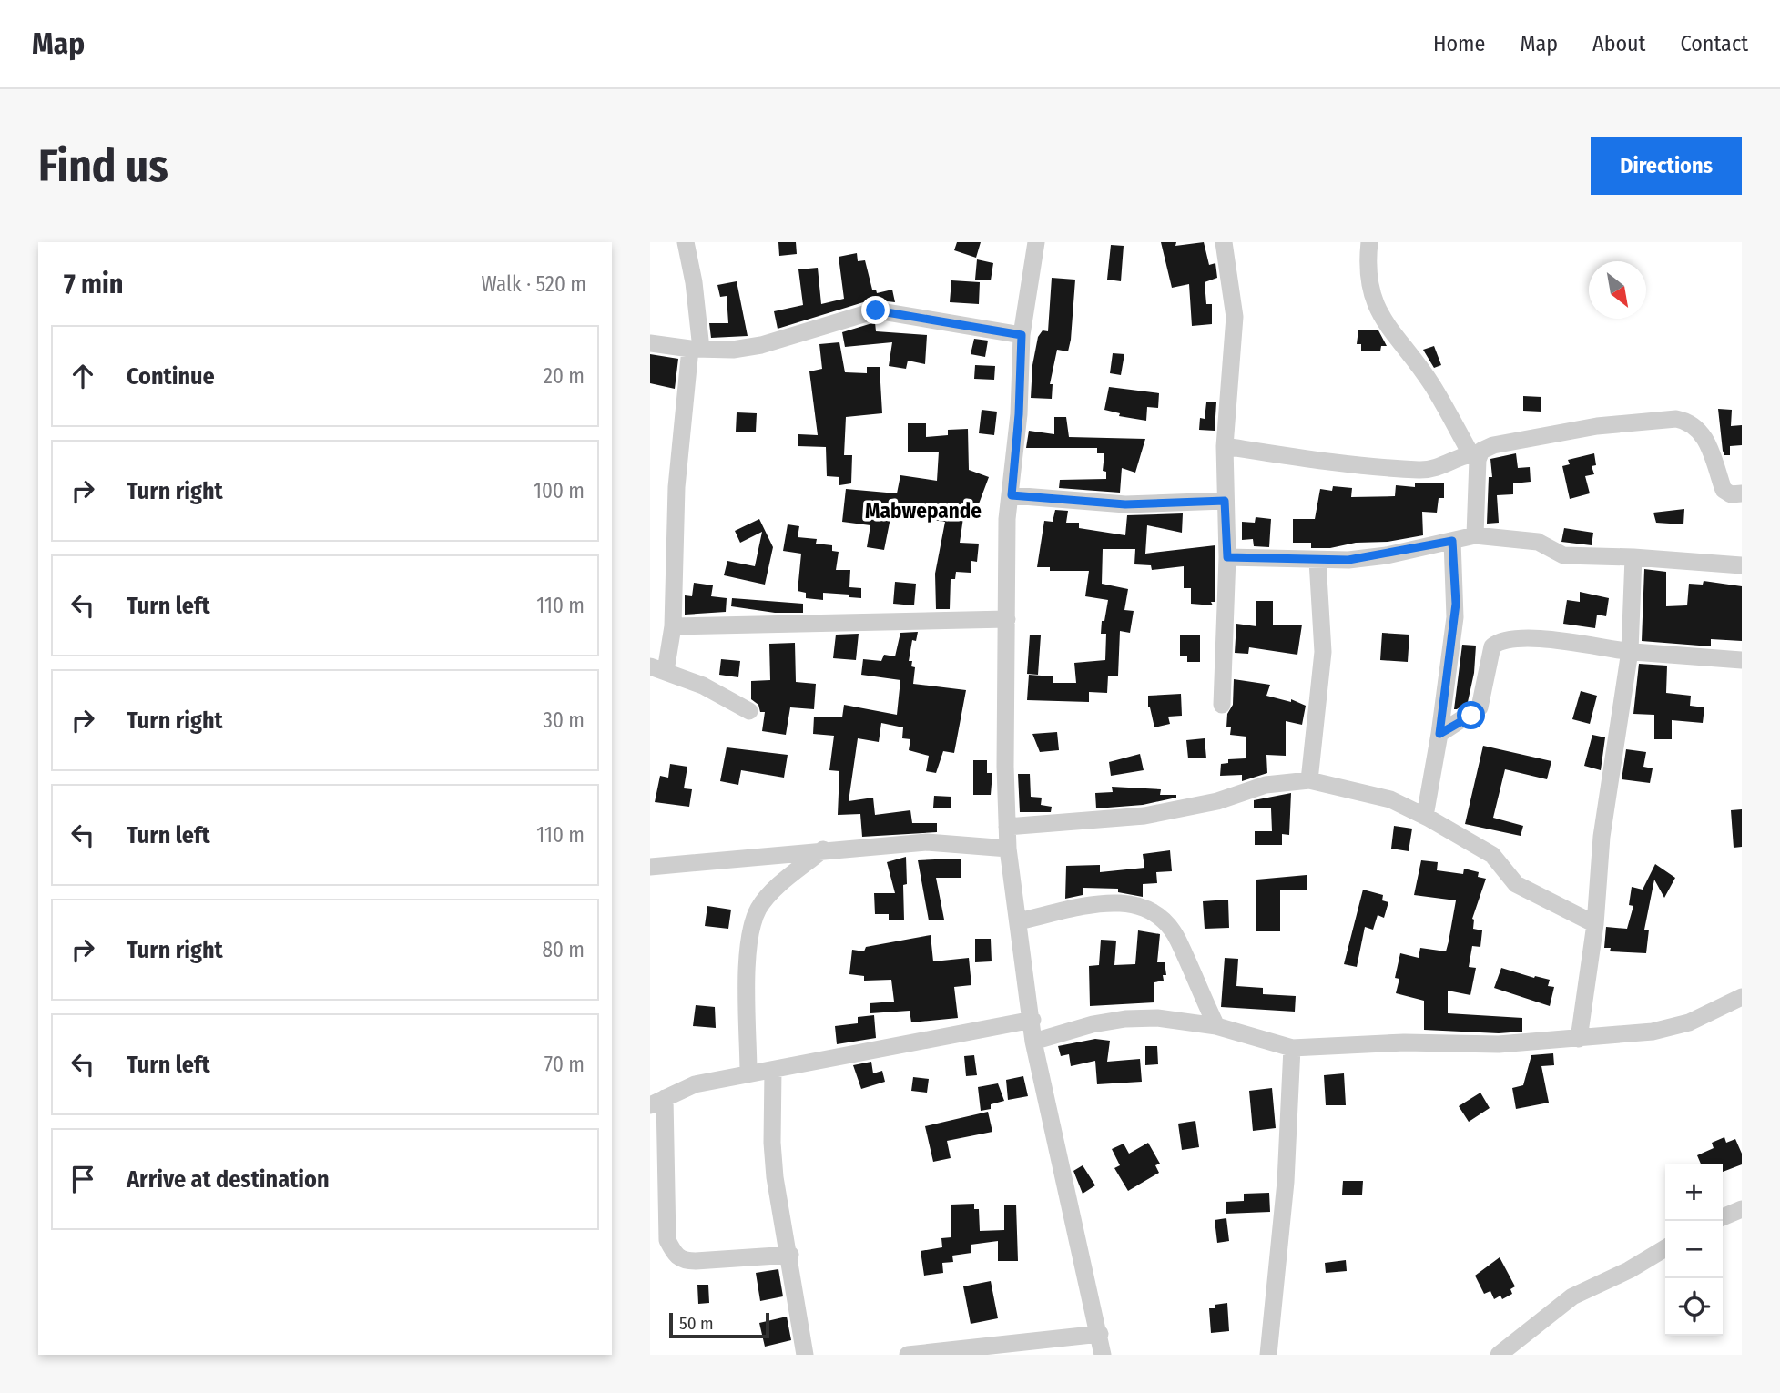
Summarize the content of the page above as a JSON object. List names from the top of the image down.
{
  "districts": ["Mabwepande"],
  "scale_bar": "50 m",
  "north": "bottom right",
  "page": {
    "header": "Map",
    "nav": [
      "Home",
      "Map",
      "About",
      "Contact"
    ],
    "buttons": "Directions",
    "title": "Find us",
    "heading": ["7 min", "Walk · 520 m"],
    "list": [
      ["Continue", "20 m"],
      ["Turn right", "100 m"],
      ["Turn left", "110 m"],
      ["Turn right", "30 m"],
      ["Turn left", "110 m"],
      ["Turn right", "80 m"],
      ["Turn left", "70 m"],
      "Arrive at destination"
    ],
    "map_buttons": ["+", "−"],
    "scale": "50 m"
  }
}
